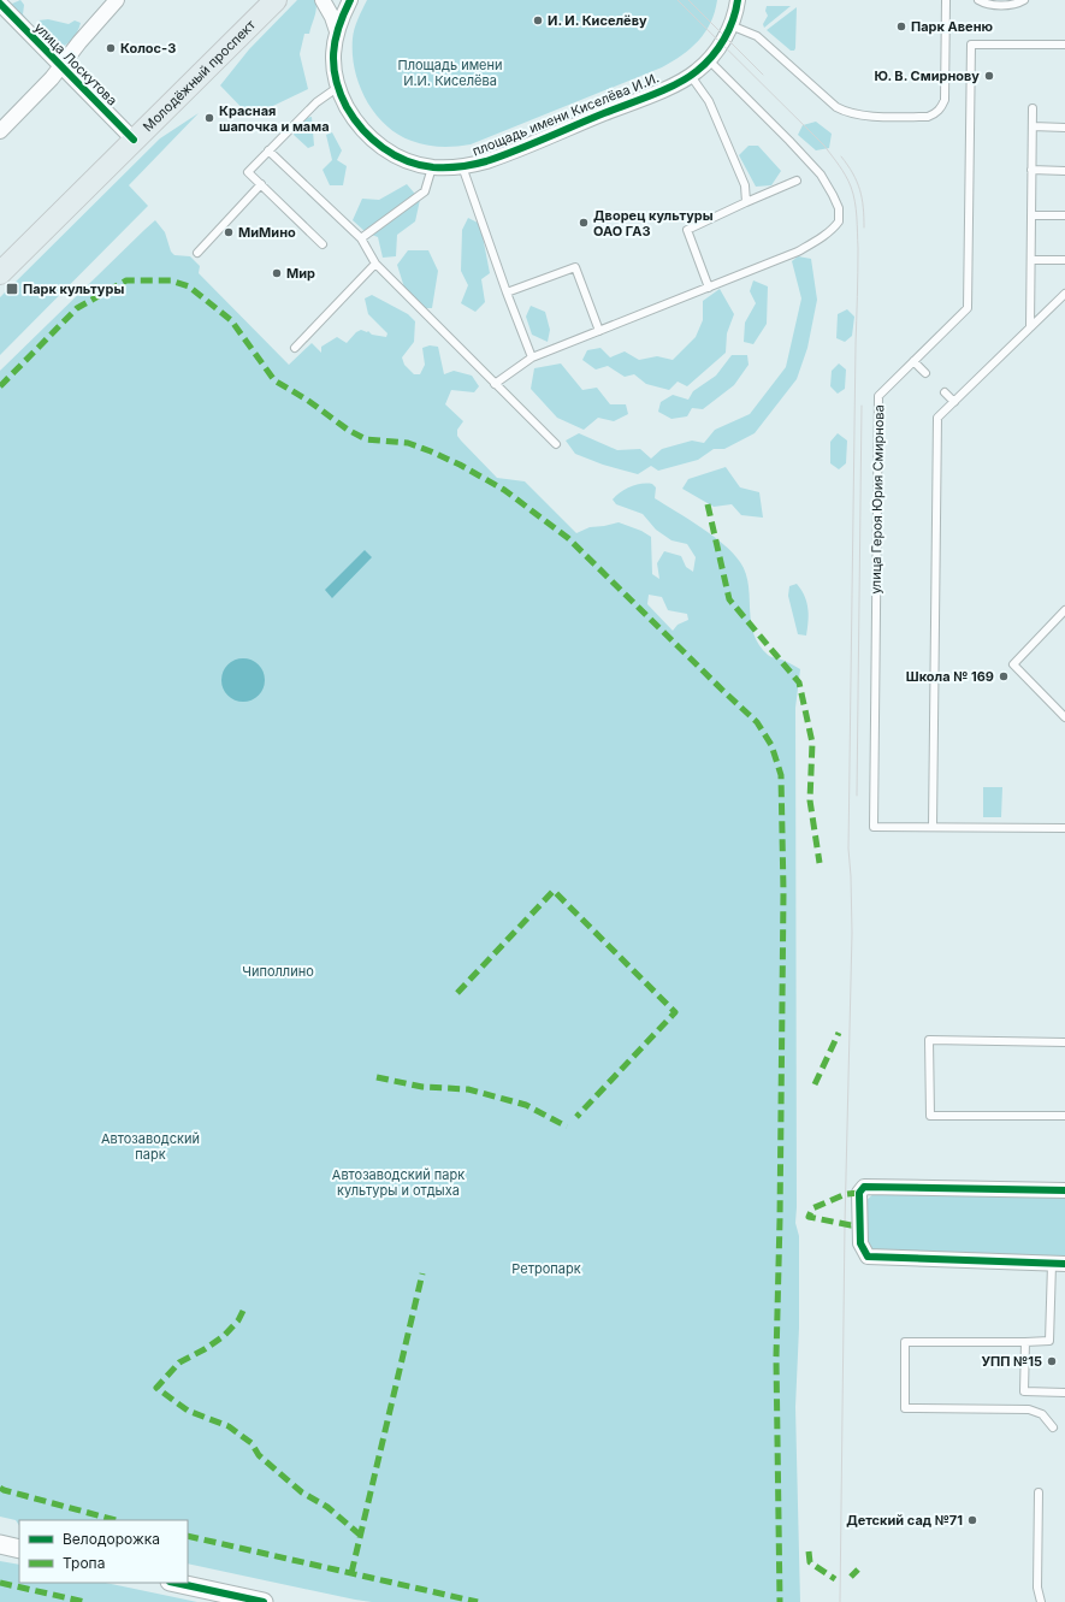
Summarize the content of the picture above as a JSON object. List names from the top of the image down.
{
  "streets": {
    "main road": ["Молодёжный проспект"],
    "street": ["улица Лоскутова", "площадь имени Киселёва И.И."],
    "lane": ["улица Героя Юрия Смирнова"]
  },
  "crossings": [
    ["улица Лоскутова", "Молодёжный проспект"]
  ],
  "parks": [
    "Площадь имени И.И. Киселёва",
    "Чиполлино",
    "Автозаводский парк",
    "Автозаводский парк культуры и отдыха",
    "Ретропарк"
  ],
  "places": {
    "other": [
      "И. И. Киселёву",
      "Парк Авеню",
      "Колос-3",
      "Ю. В. Смирнову",
      "Красная шапочка и мама",
      "Дворец культуры ОАО ГАЗ",
      "МиМино",
      "Мир",
      "Школа № 169",
      "УПП №15",
      "Детский сад №71"
    ],
    "transit": ["Парк культуры"]
  },
  "legend": ["Велодорожка", "Тропа"]
}
